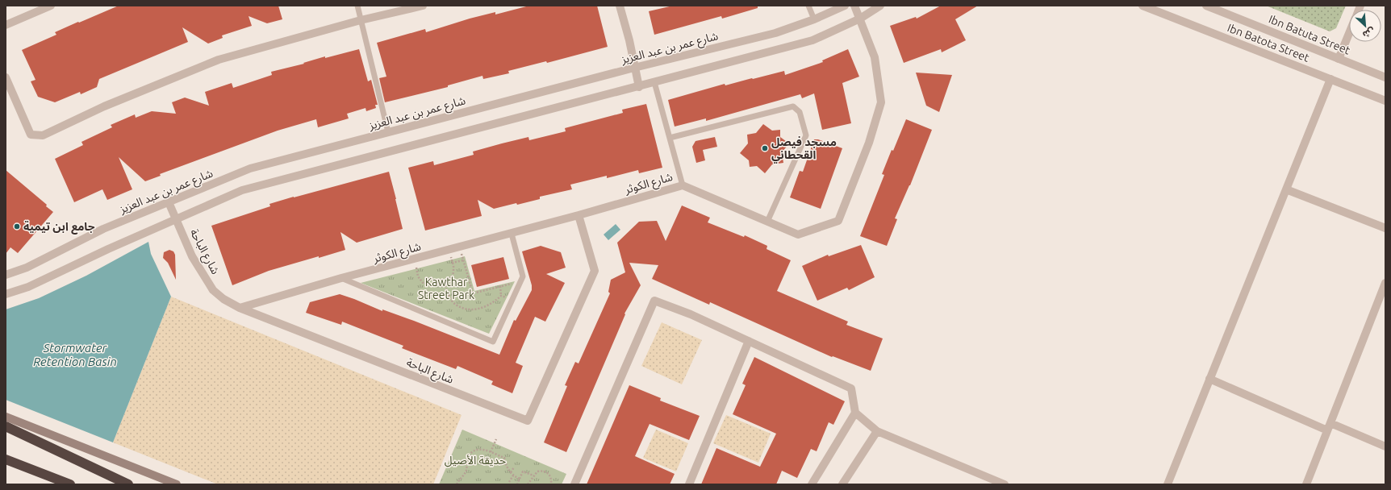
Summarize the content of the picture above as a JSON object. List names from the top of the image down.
{
  "streets": {
    "street": [
      "Ibn Batuta Street",
      "Ibn Batota Street",
      "شارع عمر بن عبد العزيز",
      "شارع الكوثر",
      "شارع الباحة"
    ]
  },
  "crossings": [
    ["شارع عمر بن عبد العزيز", "شارع الباحة"],
    ["شارع الكوثر", "شارع الباحة"]
  ],
  "water": ["Stormwater Retention Basin"],
  "parks": ["Kawthar Street Park", "حديقة الأصيل"],
  "places": ["مسجد فيصل القحطاني", "جامع ابن تيمية"],
  "north": "bottom right"
}
